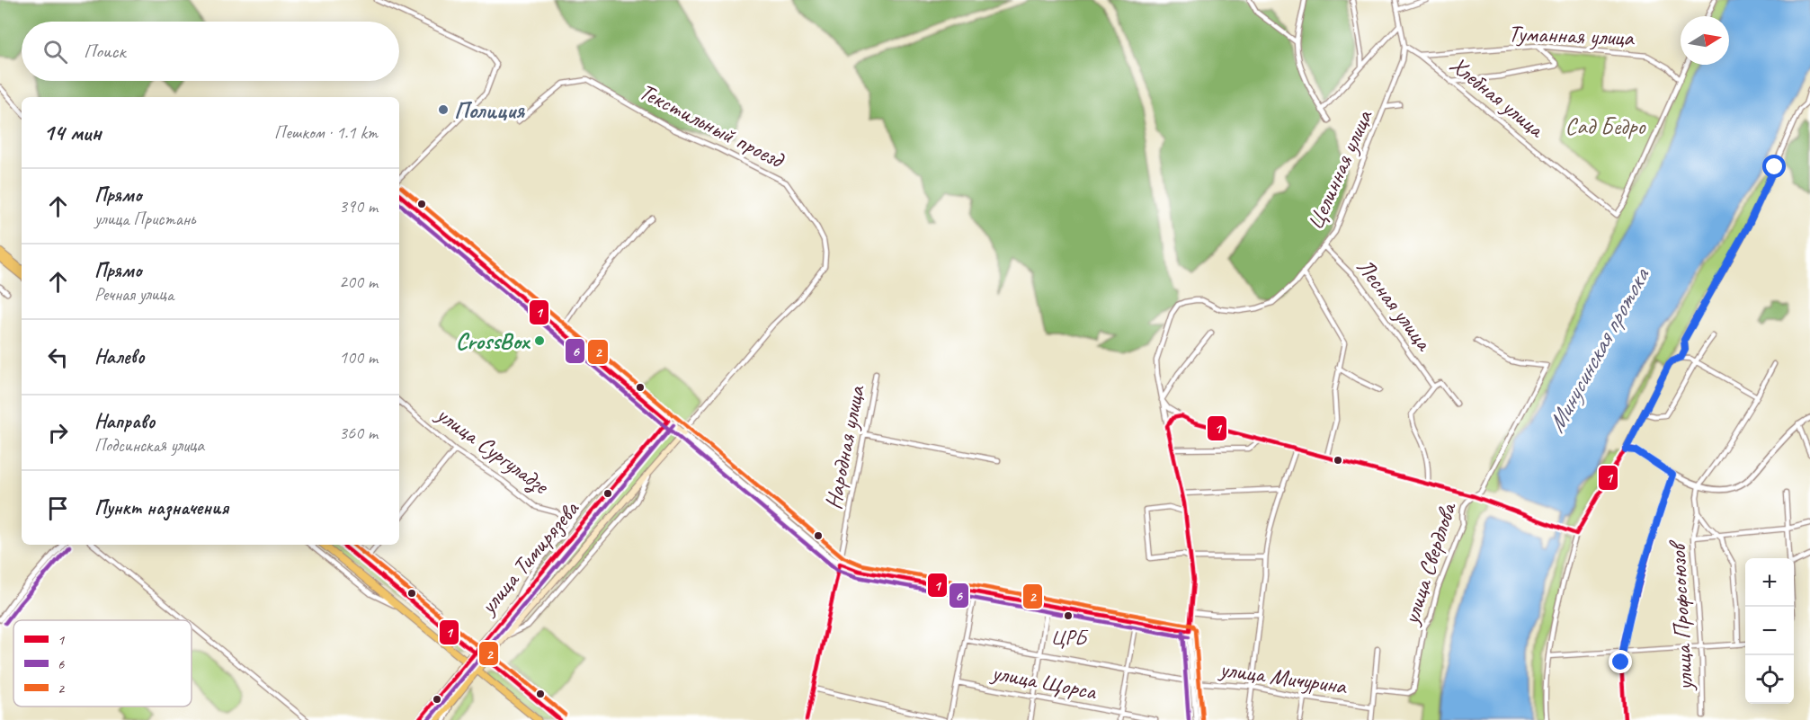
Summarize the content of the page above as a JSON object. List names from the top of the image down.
{
  "streets": {
    "main road": ["улица Тимирязева"],
    "street": [
      "Туманная улица",
      "Хлебная улица",
      "Текстильный проезд",
      "Целинная улица",
      "Лесная улица",
      "Народная улица",
      "улица Сургуладзе",
      "улица Свердлова",
      "улица Профсоюзов",
      "улица Мичурина",
      "улица Щорса"
    ]
  },
  "crossings": [
    ["Туманная улица", "Хлебная улица"],
    ["Хлебная улица", "Целинная улица"],
    ["Текстильный проезд", "улица Тимирязева"],
    ["Целинная улица", "Лесная улица"]
  ],
  "water": ["Минусинская протока"],
  "parks": ["Сад Бедро"],
  "places": ["Полиция", "CrossBox", "ЦРБ"],
  "lines": ["transit line 2", "transit line 1", "transit line 6"],
  "legend": ["1", "6", "2"],
  "north": "right",
  "page": {
    "search": "Поиск",
    "heading": ["14 мин", "Пешком · 1.1 km"],
    "list": [
      ["Прямо", "улица Пристань", "390 m"],
      ["Прямо", "Речная улица", "200 m"],
      ["Налево", "100 m"],
      ["Направо", "Подсинская улица", "360 m"],
      "Пункт назначения"
    ],
    "map_buttons": ["+", "−"]
  }
}
